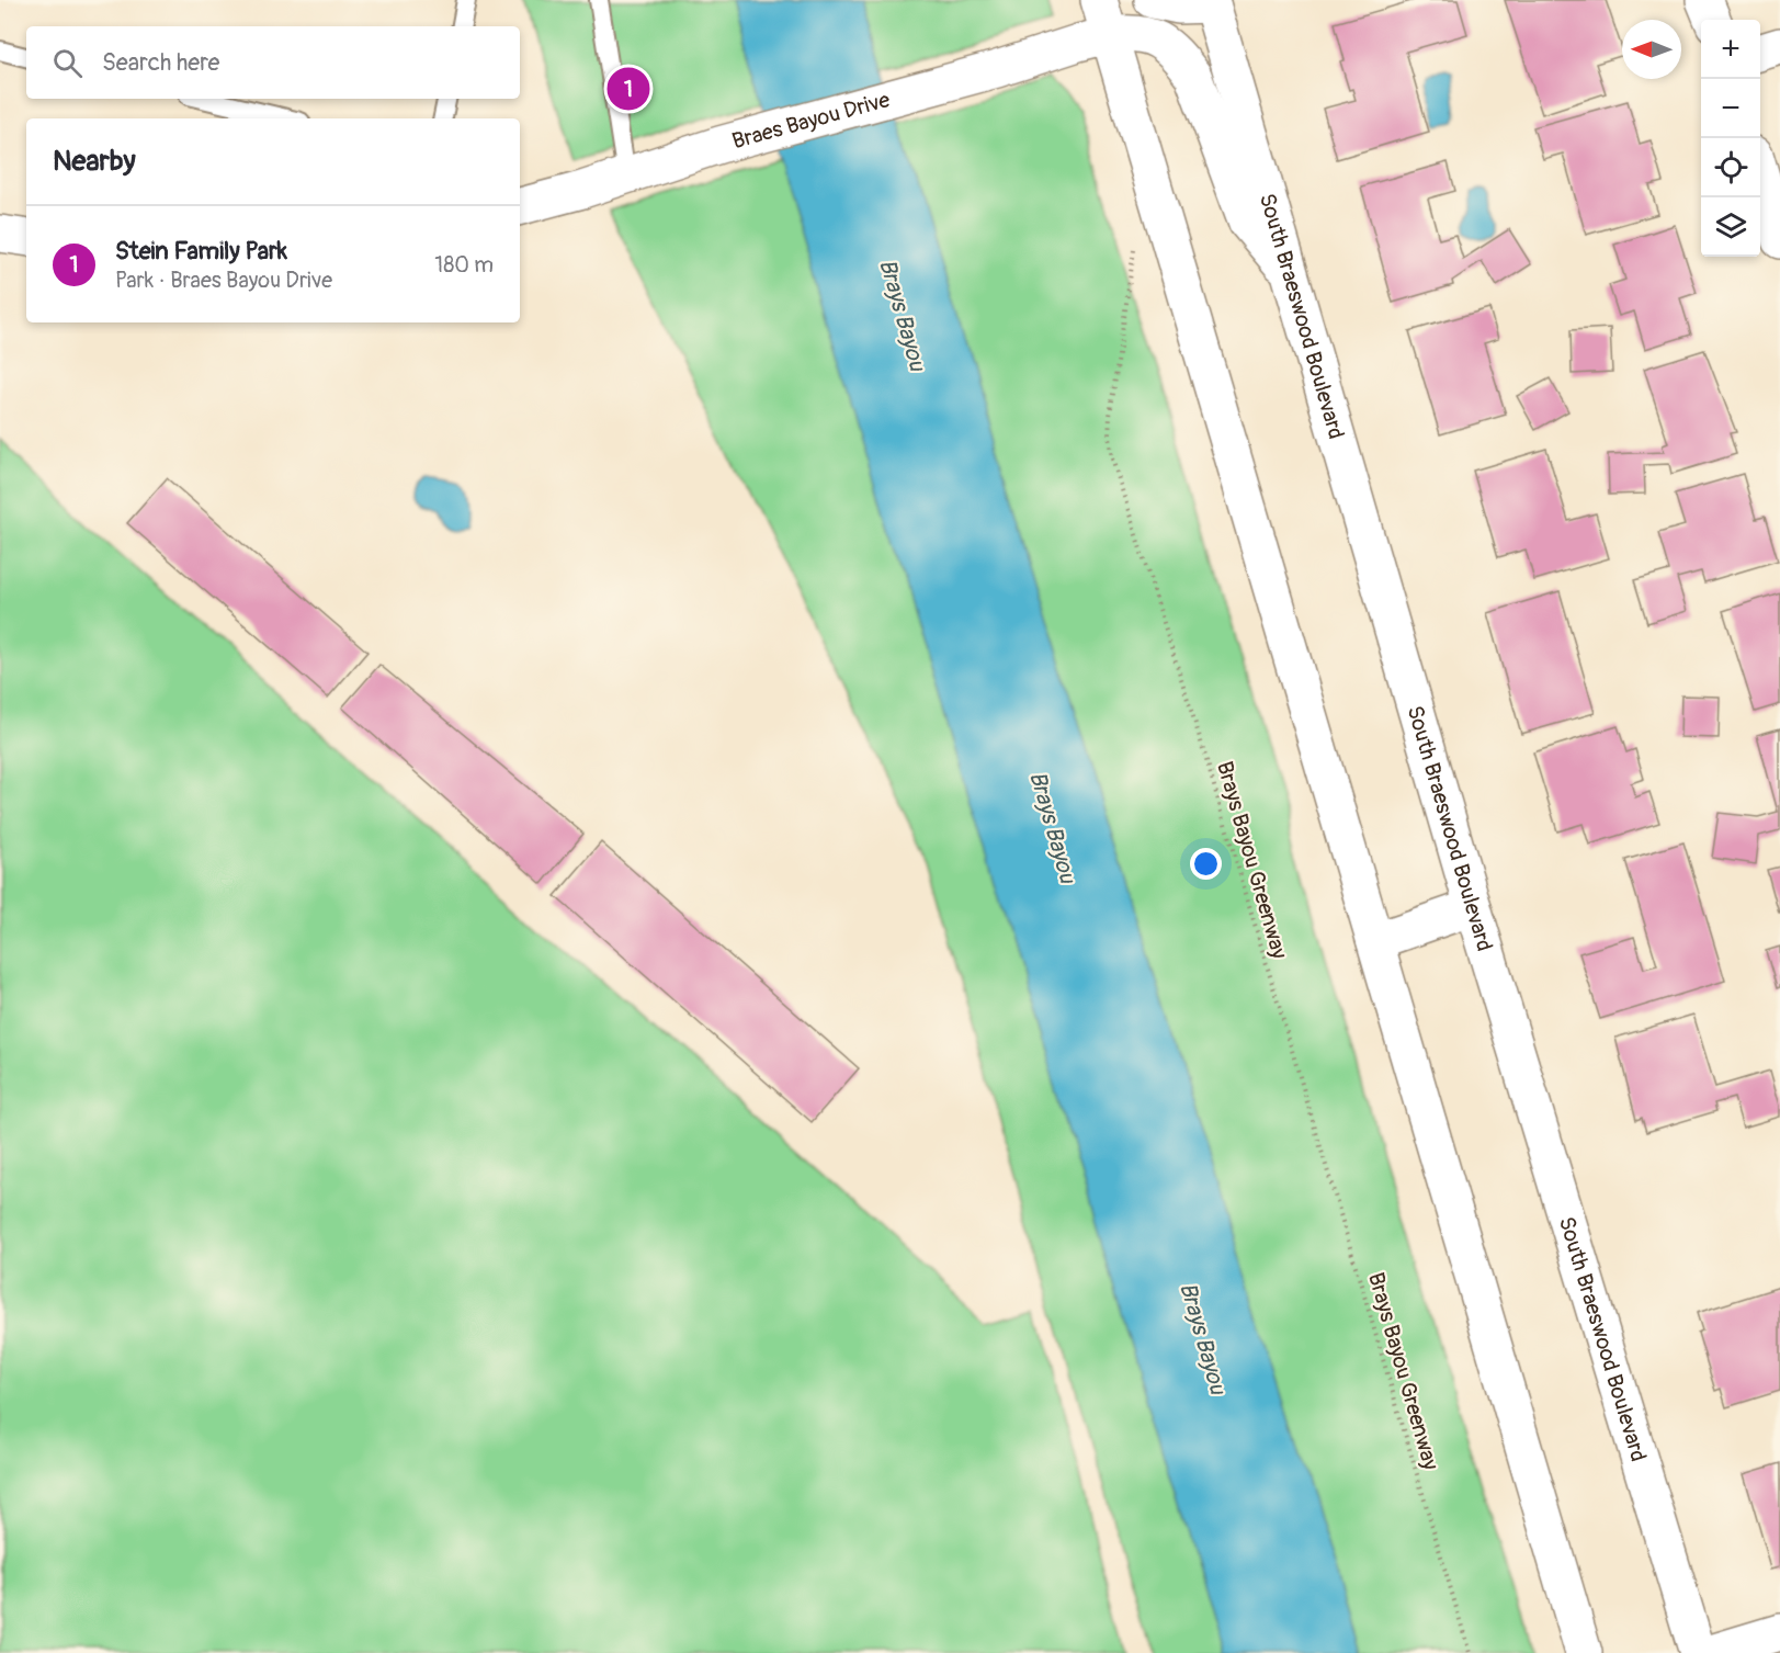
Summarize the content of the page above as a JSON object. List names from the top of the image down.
{
  "streets": {
    "main road": ["Braes Bayou Drive", "South Braeswood Boulevard"],
    "path": ["Brays Bayou Greenway"]
  },
  "crossings": [
    ["Braes Bayou Drive", "South Braeswood Boulevard"]
  ],
  "water": ["Brays Bayou"],
  "north": "left",
  "page": {
    "map_buttons": ["+", "−"],
    "search": "Search here",
    "pins": "1",
    "heading": "Nearby",
    "list": [
      {
        "mark": "1",
        "name": "Stein Family Park",
        "note": "Park · Braes Bayou Drive",
        "value": "180 m"
      }
    ]
  }
}
